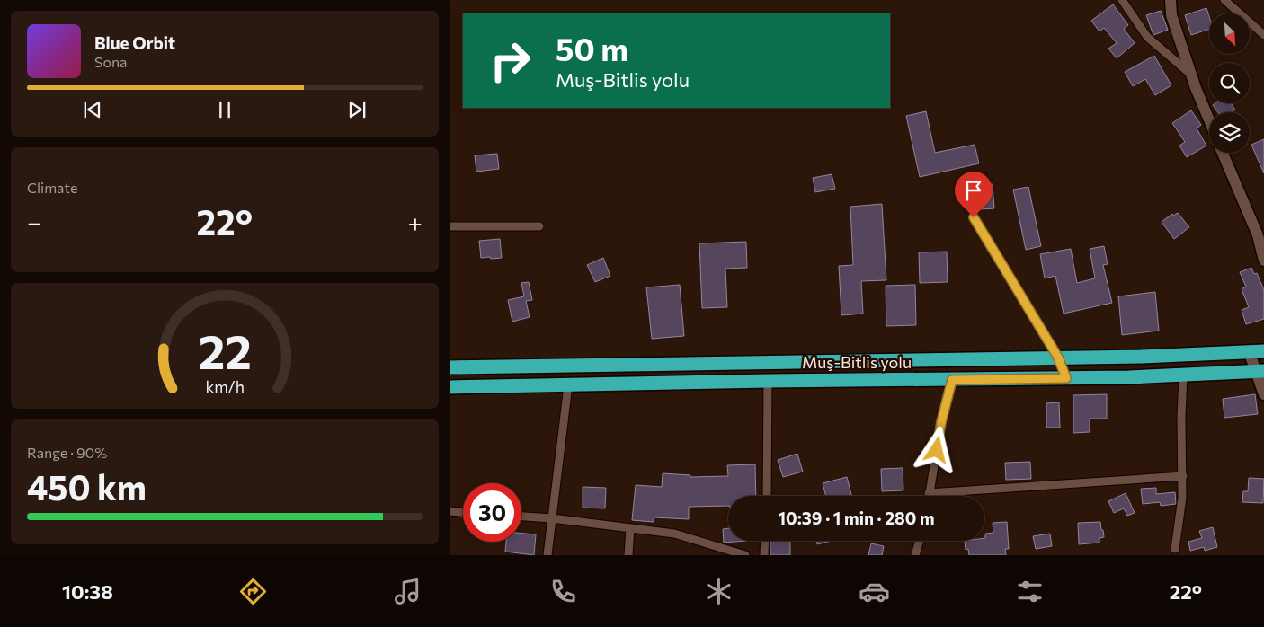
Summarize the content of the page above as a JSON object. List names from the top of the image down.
{
  "streets": {
    "highway": ["Muş-Bitlis yolu"]
  },
  "north": "bottom right",
  "page": {
    "turn": ["50 m", "Muş-Bitlis yolu"],
    "song": ["Blue Orbit", "Sona"],
    "tile": [
      "Climate",
      ["Range · 90%", "450 km"]
    ],
    "heat": ["−", "22°", "+"],
    "limit": "30",
    "trip": "10:39 · 1 min · 280 m",
    "tabs": ["10:38", "22°"],
    "gauge": ["22", "km/h"]
  }
}
